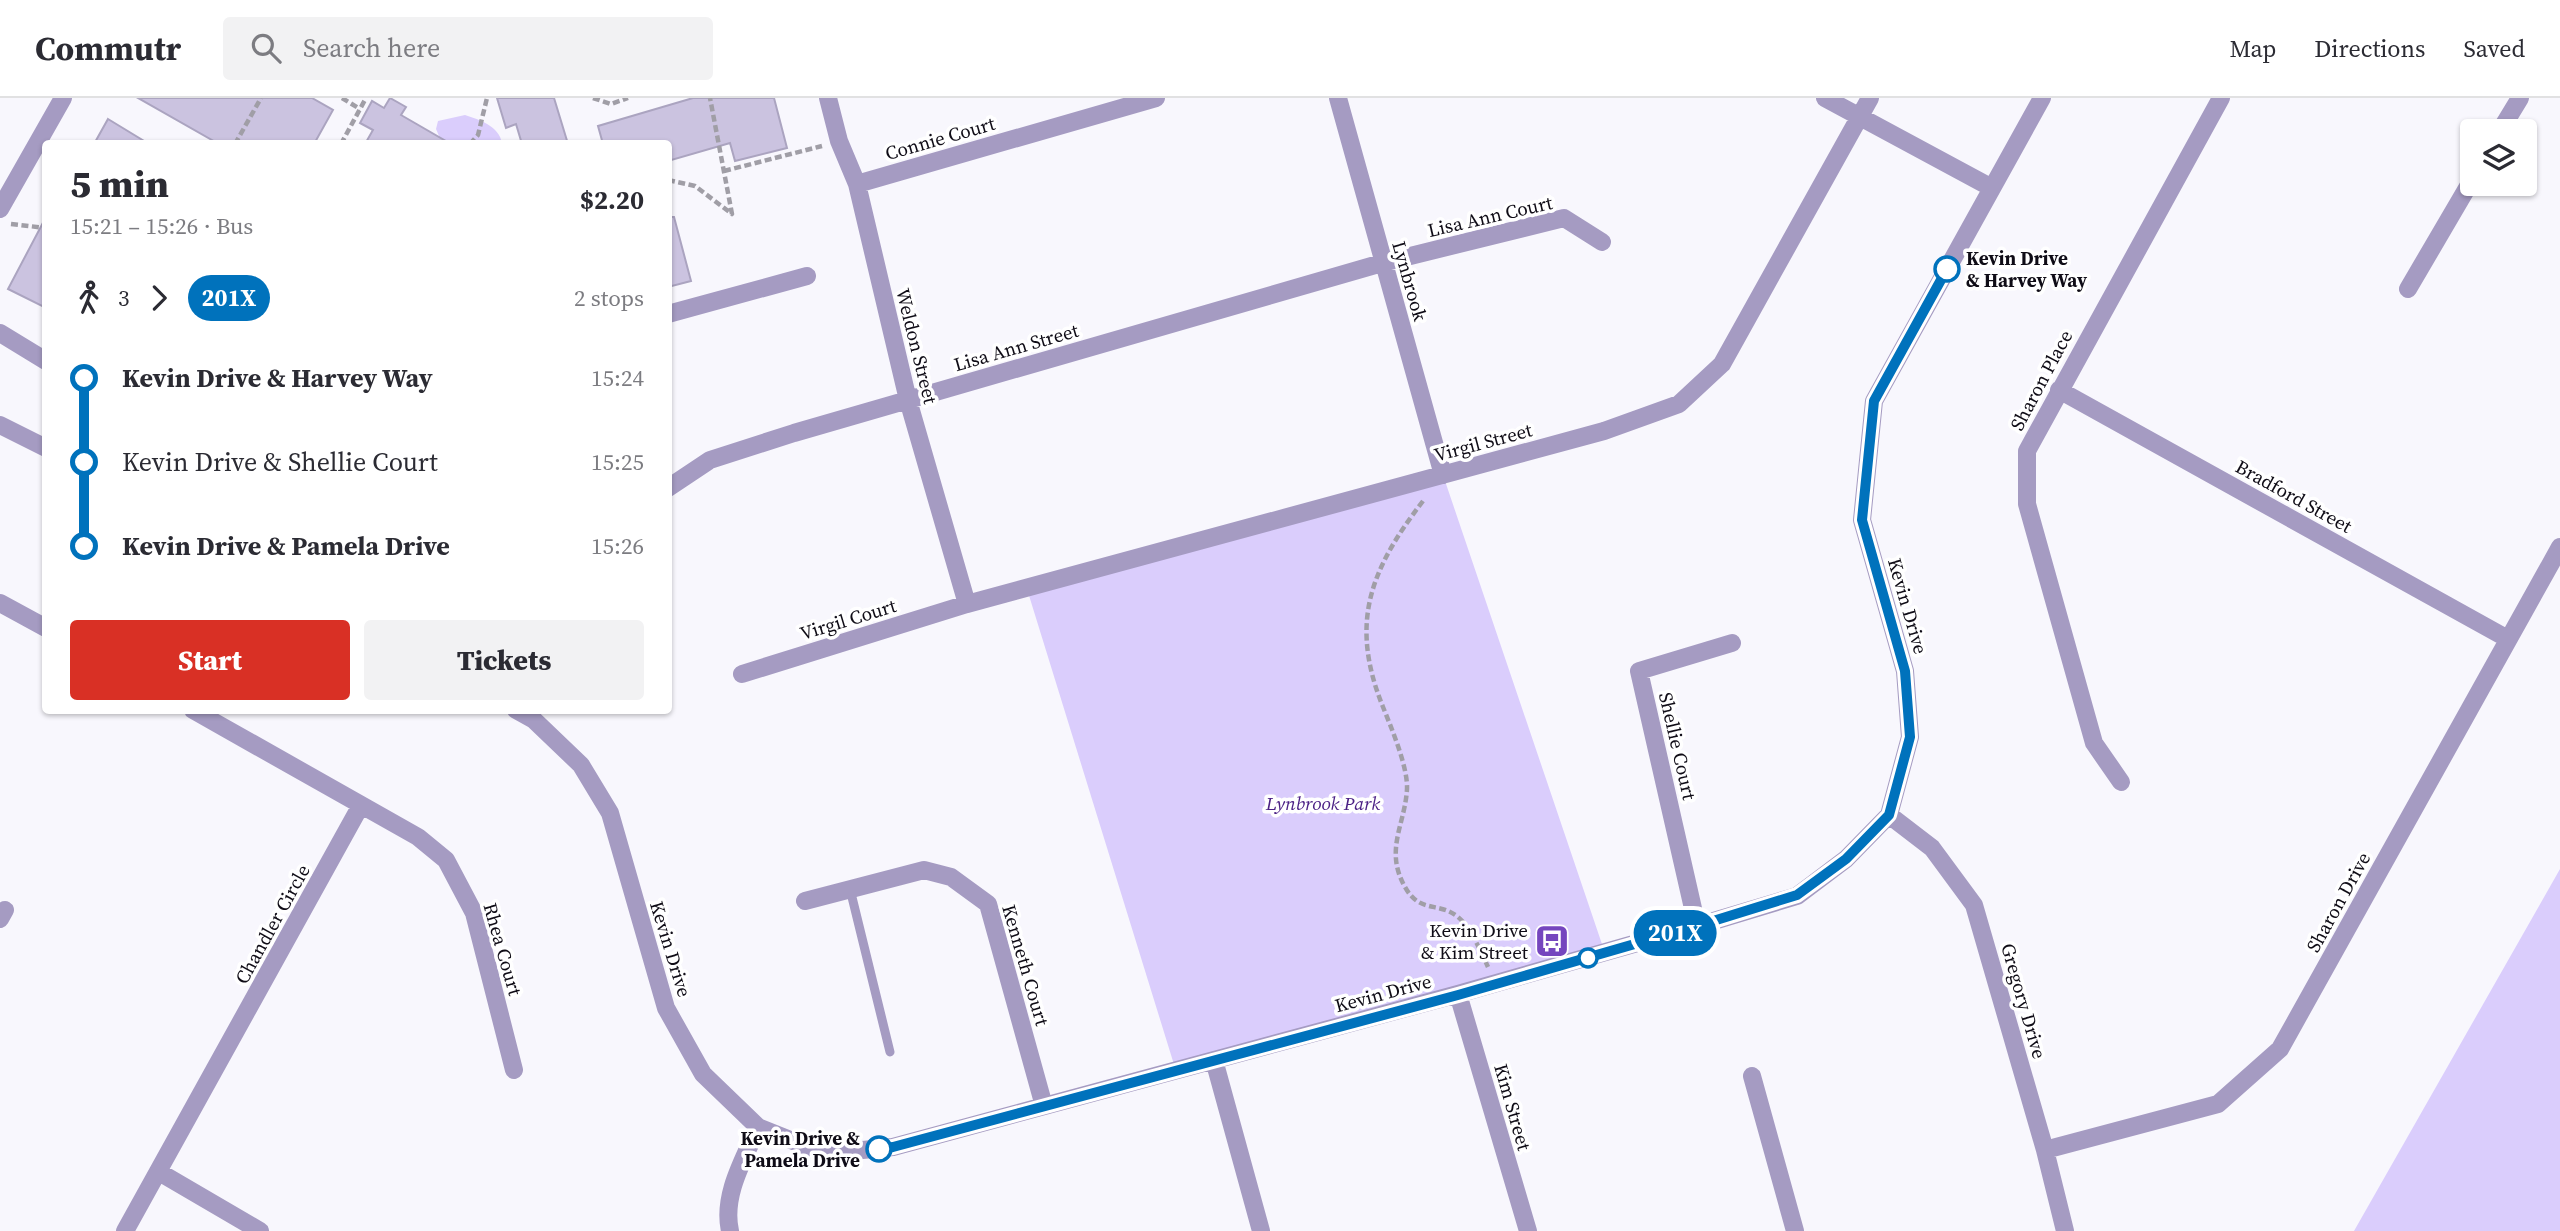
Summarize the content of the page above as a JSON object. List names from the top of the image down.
{
  "streets": {
    "street": [
      "Connie Court",
      "Lisa Ann Court",
      "Lynbrook",
      "Weldon Street",
      "Lisa Ann Street",
      "Sharon Place",
      "Virgil Street",
      "Bradford Street",
      "Kevin Drive",
      "Virgil Court",
      "Shellie Court",
      "Sharon Drive",
      "Chandler Circle",
      "Rhea Court",
      "Kenneth Court",
      "Gregory Drive",
      "Kim Street"
    ]
  },
  "crossings": [
    ["Connie Court", "Weldon Street"],
    ["Lisa Ann Court", "Lynbrook"],
    ["Lisa Ann Court", "Lisa Ann Street"],
    ["Lynbrook", "Lisa Ann Street"],
    ["Lynbrook", "Virgil Street"],
    ["Weldon Street", "Lisa Ann Street"],
    ["Weldon Street", "Virgil Street"],
    ["Weldon Street", "Virgil Court"],
    ["Sharon Place", "Bradford Street"],
    ["Virgil Street", "Virgil Court"],
    ["Bradford Street", "Sharon Drive"],
    ["Kevin Drive", "Shellie Court"],
    ["Kevin Drive", "Kenneth Court"],
    ["Kevin Drive", "Gregory Drive"],
    ["Kevin Drive", "Kim Street"],
    ["Sharon Drive", "Gregory Drive"],
    ["Chandler Circle", "Rhea Court"]
  ],
  "parks": ["Lynbrook Park"],
  "places": {
    "other": ["Kevin Drive & Harvey Way", "Kevin Drive & Pamela Drive"],
    "bus stop": ["Kevin Drive & Kim Street"]
  },
  "lines": ["bus line 201X"],
  "page": {
    "header": "Commutr",
    "search": "Search here",
    "nav": ["Map", "Directions", "Saved"],
    "on_map": "201X",
    "heading": ["5 min", "15:21 – 15:26 · Bus", "$2.20"],
    "legs": ["3", "201X", "2 stops"],
    "list": [
      {
        "name": "Kevin Drive & Harvey Way",
        "value": "15:24"
      },
      {
        "name": "Kevin Drive & Shellie Court",
        "value": "15:25"
      },
      {
        "name": "Kevin Drive & Pamela Drive",
        "value": "15:26"
      }
    ],
    "buttons": ["Start", "Tickets"]
  }
}
